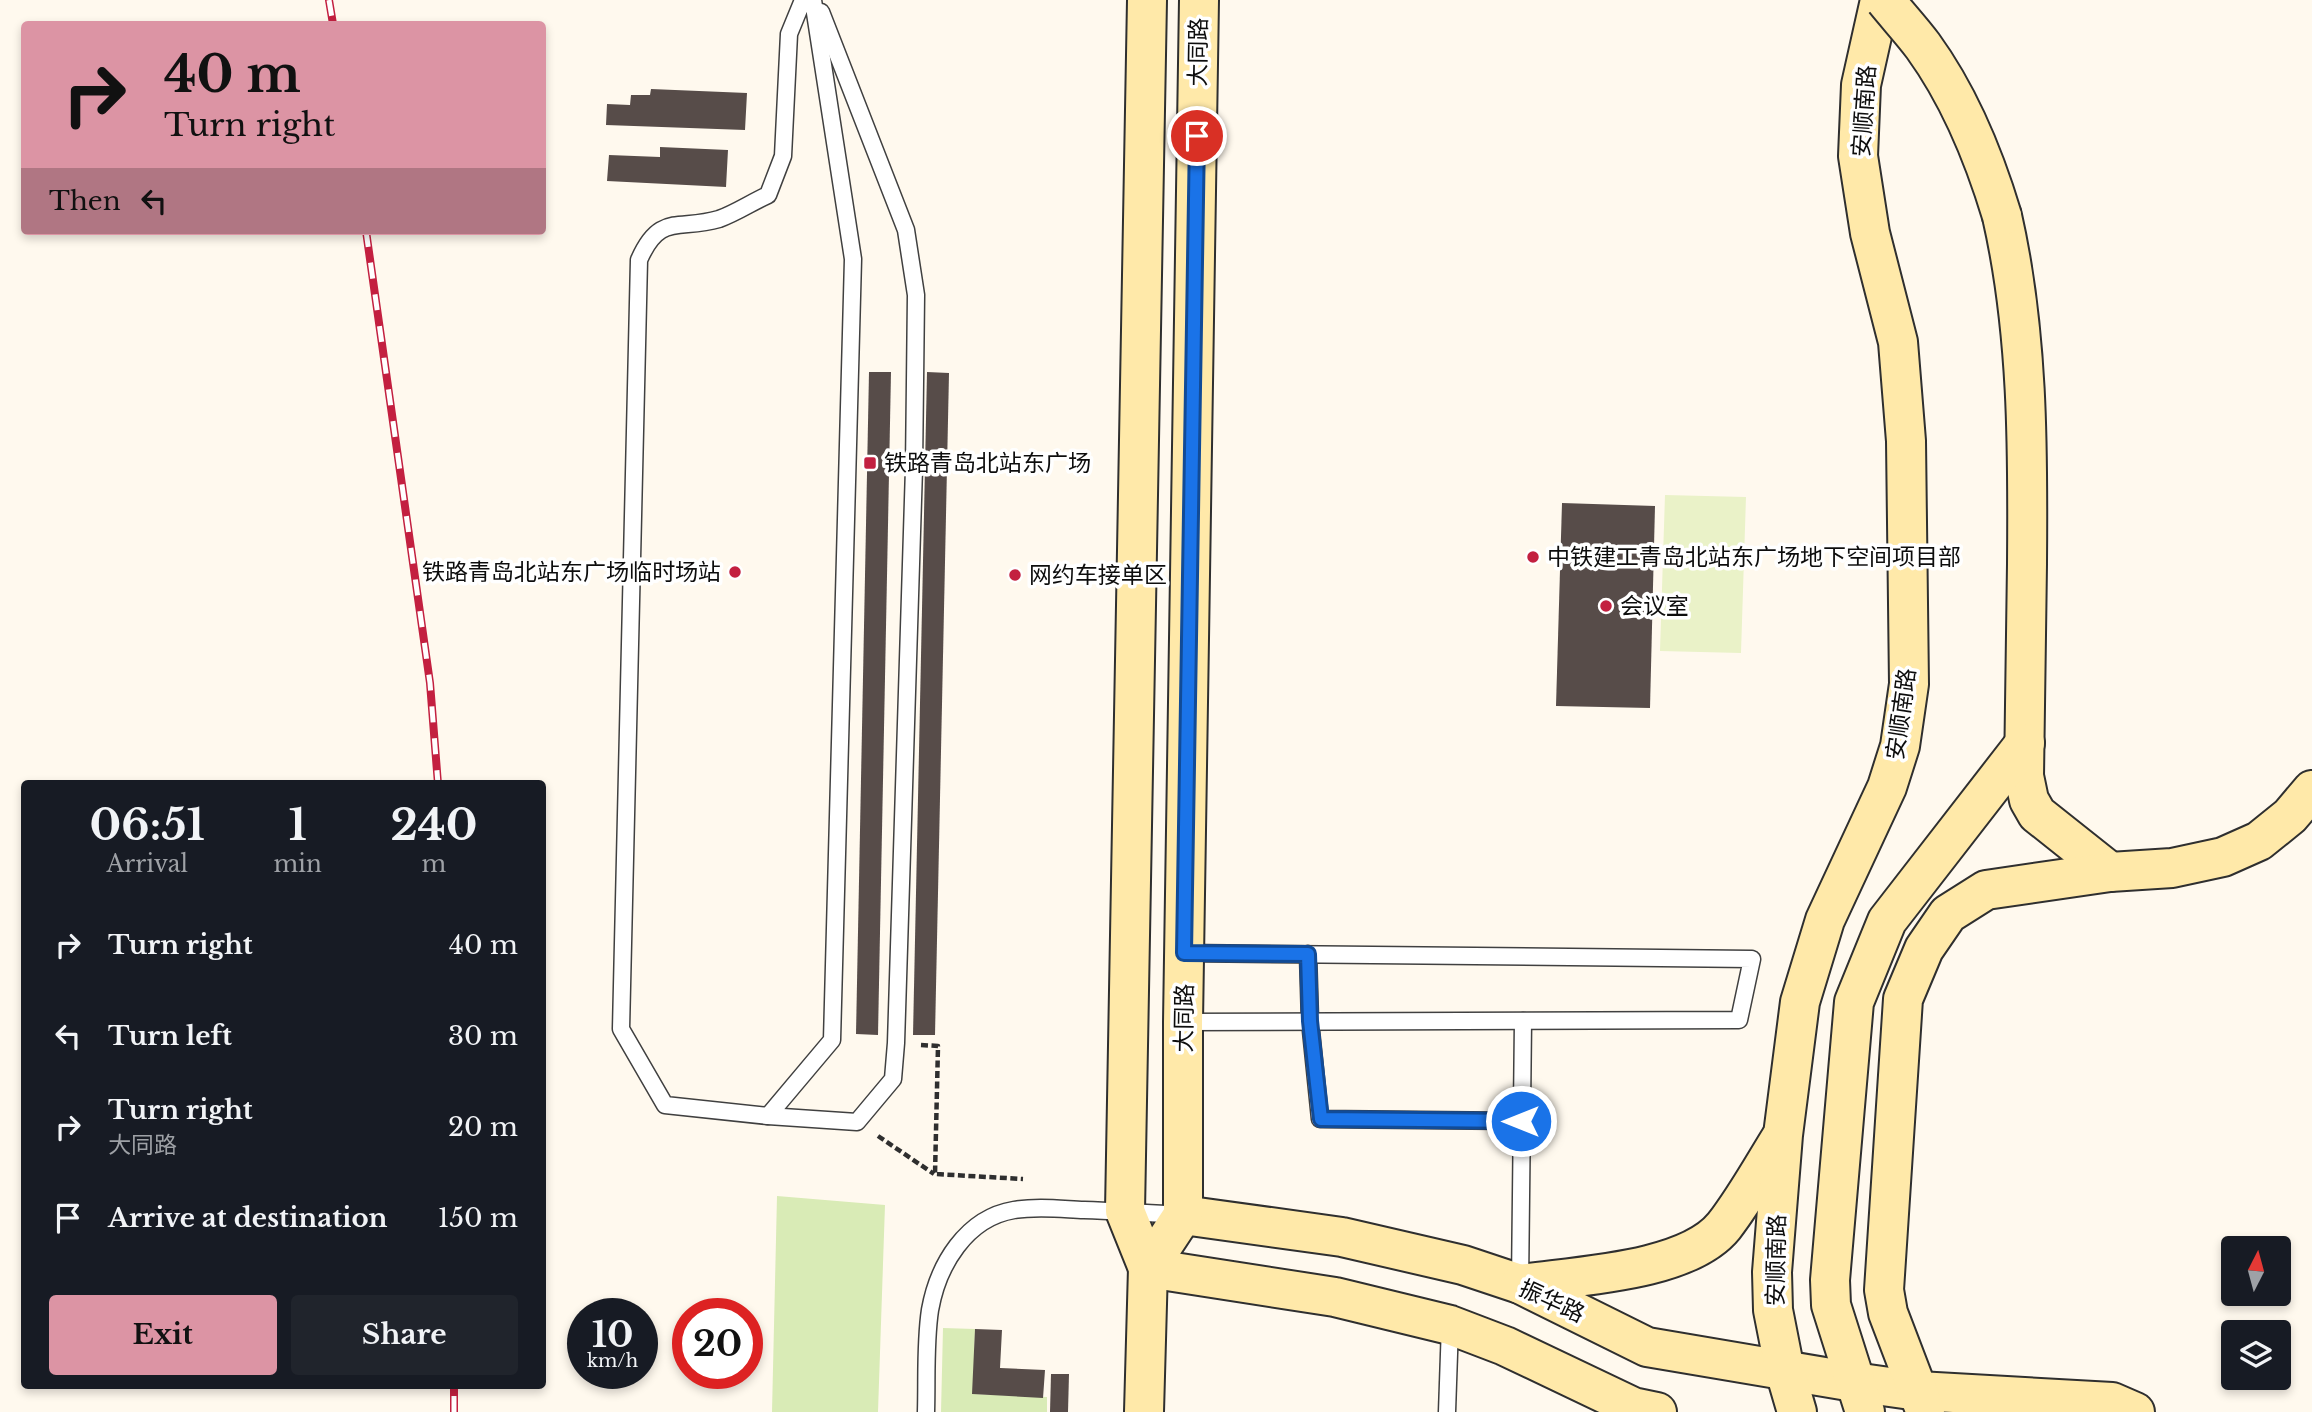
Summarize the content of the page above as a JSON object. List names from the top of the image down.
{
  "streets": {
    "main road": ["大同路", "安顺南路", "振华路"]
  },
  "crossings": [
    ["大同路", "振华路"],
    ["安顺南路", "振华路"]
  ],
  "places": {
    "transit": ["铁路青岛北站东广场"],
    "other": [
      "中铁建工青岛北站东广场地下空间项目部",
      "铁路青岛北站东广场临时场站",
      "网约车接单区",
      "会议室"
    ]
  },
  "north": "top",
  "page": {
    "turn": ["40 m", "Turn right"],
    "then": "Then",
    "eta": [
      "06:51",
      "Arrival",
      "1",
      "min",
      "240",
      "m"
    ],
    "list": [
      {
        "name": "Turn right",
        "value": "40 m"
      },
      {
        "name": "Turn left",
        "value": "30 m"
      },
      {
        "name": "Turn right",
        "note": "大同路",
        "value": "20 m"
      },
      {
        "name": "Arrive at destination",
        "value": "150 m"
      }
    ],
    "buttons": ["Exit", "Share"],
    "speed": "10 km/h",
    "limit": "20"
  }
}
